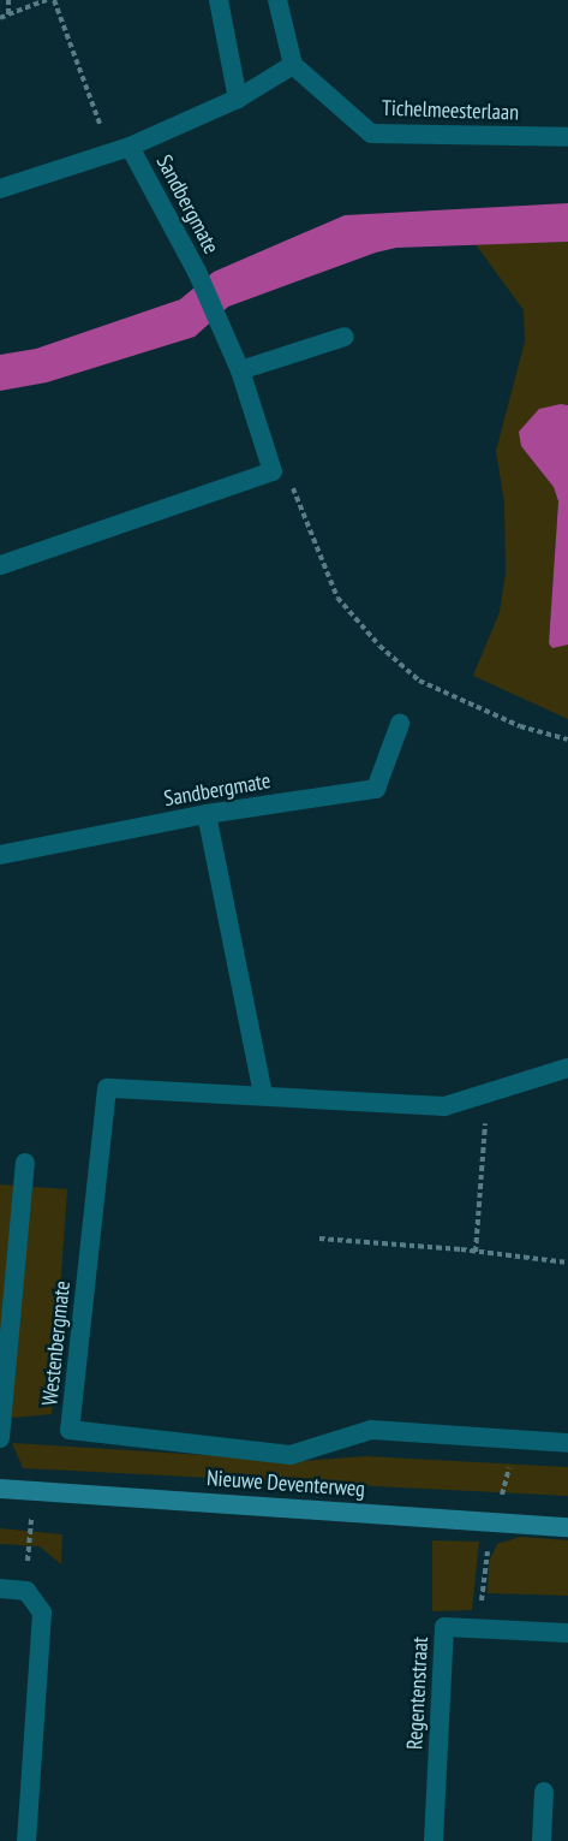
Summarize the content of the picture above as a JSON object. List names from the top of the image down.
{
  "streets": {
    "main road": ["Nieuwe Deventerweg"],
    "street": [
      "Tichelmeesterlaan",
      "Sandbergmate",
      "Westenbergmate",
      "Regentenstraat"
    ]
  }
}
